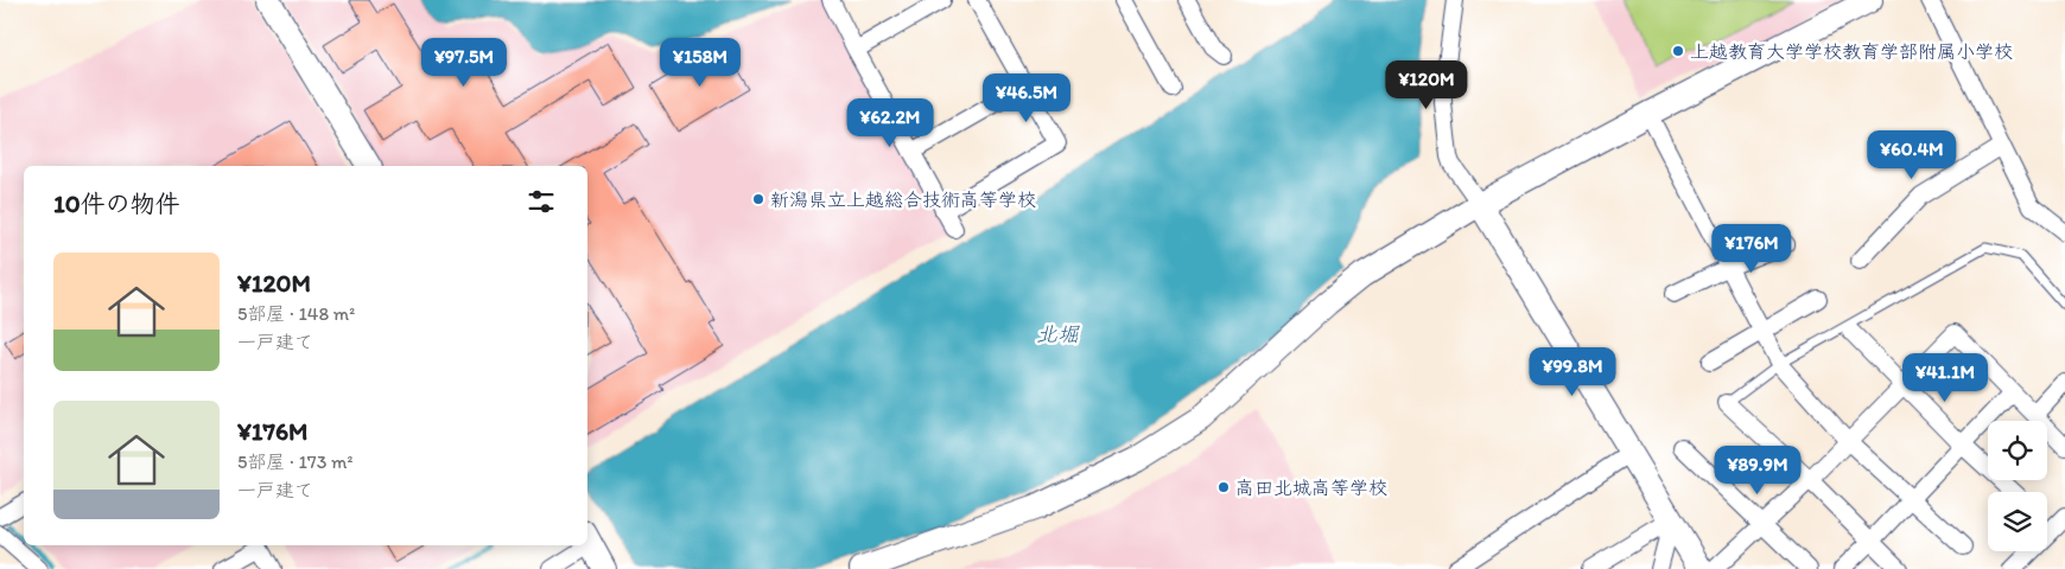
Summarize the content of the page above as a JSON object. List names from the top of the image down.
{
  "water": ["北堀"],
  "places": ["上越教育大学学校教育学部附属小学校", "新潟県立上越総合技術高等学校", "高田北城高等学校"],
  "page": {
    "price": [
      "¥97.5M",
      "¥158M",
      "¥120M",
      "¥46.5M",
      "¥62.2M",
      "¥60.4M",
      "¥176M",
      "¥99.8M",
      "¥41.1M",
      "¥89.9M"
    ],
    "heading": "10件の物件",
    "list": [
      {
        "name": "¥120M",
        "note": "5部屋 · 148 m² · 一戸建て"
      },
      {
        "name": "¥176M",
        "note": "5部屋 · 173 m² · 一戸建て"
      }
    ]
  }
}
